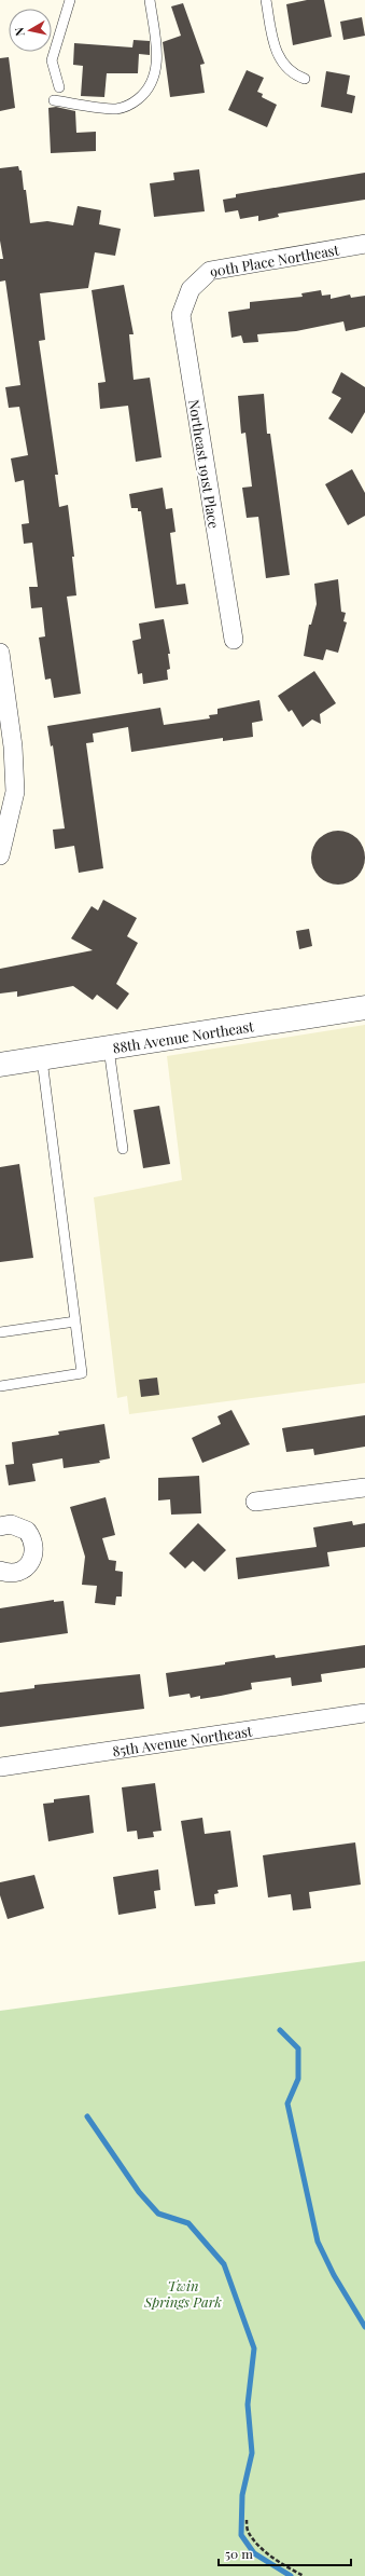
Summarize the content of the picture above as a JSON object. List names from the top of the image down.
{
  "streets": {
    "street": [
      "90th Place Northeast",
      "Northeast 191st Place",
      "88th Avenue Northeast",
      "85th Avenue Northeast"
    ]
  },
  "crossings": [
    ["90th Place Northeast", "Northeast 191st Place"]
  ],
  "parks": ["Twin Springs Park"],
  "scale_bar": "50 m",
  "north": "left"
}
